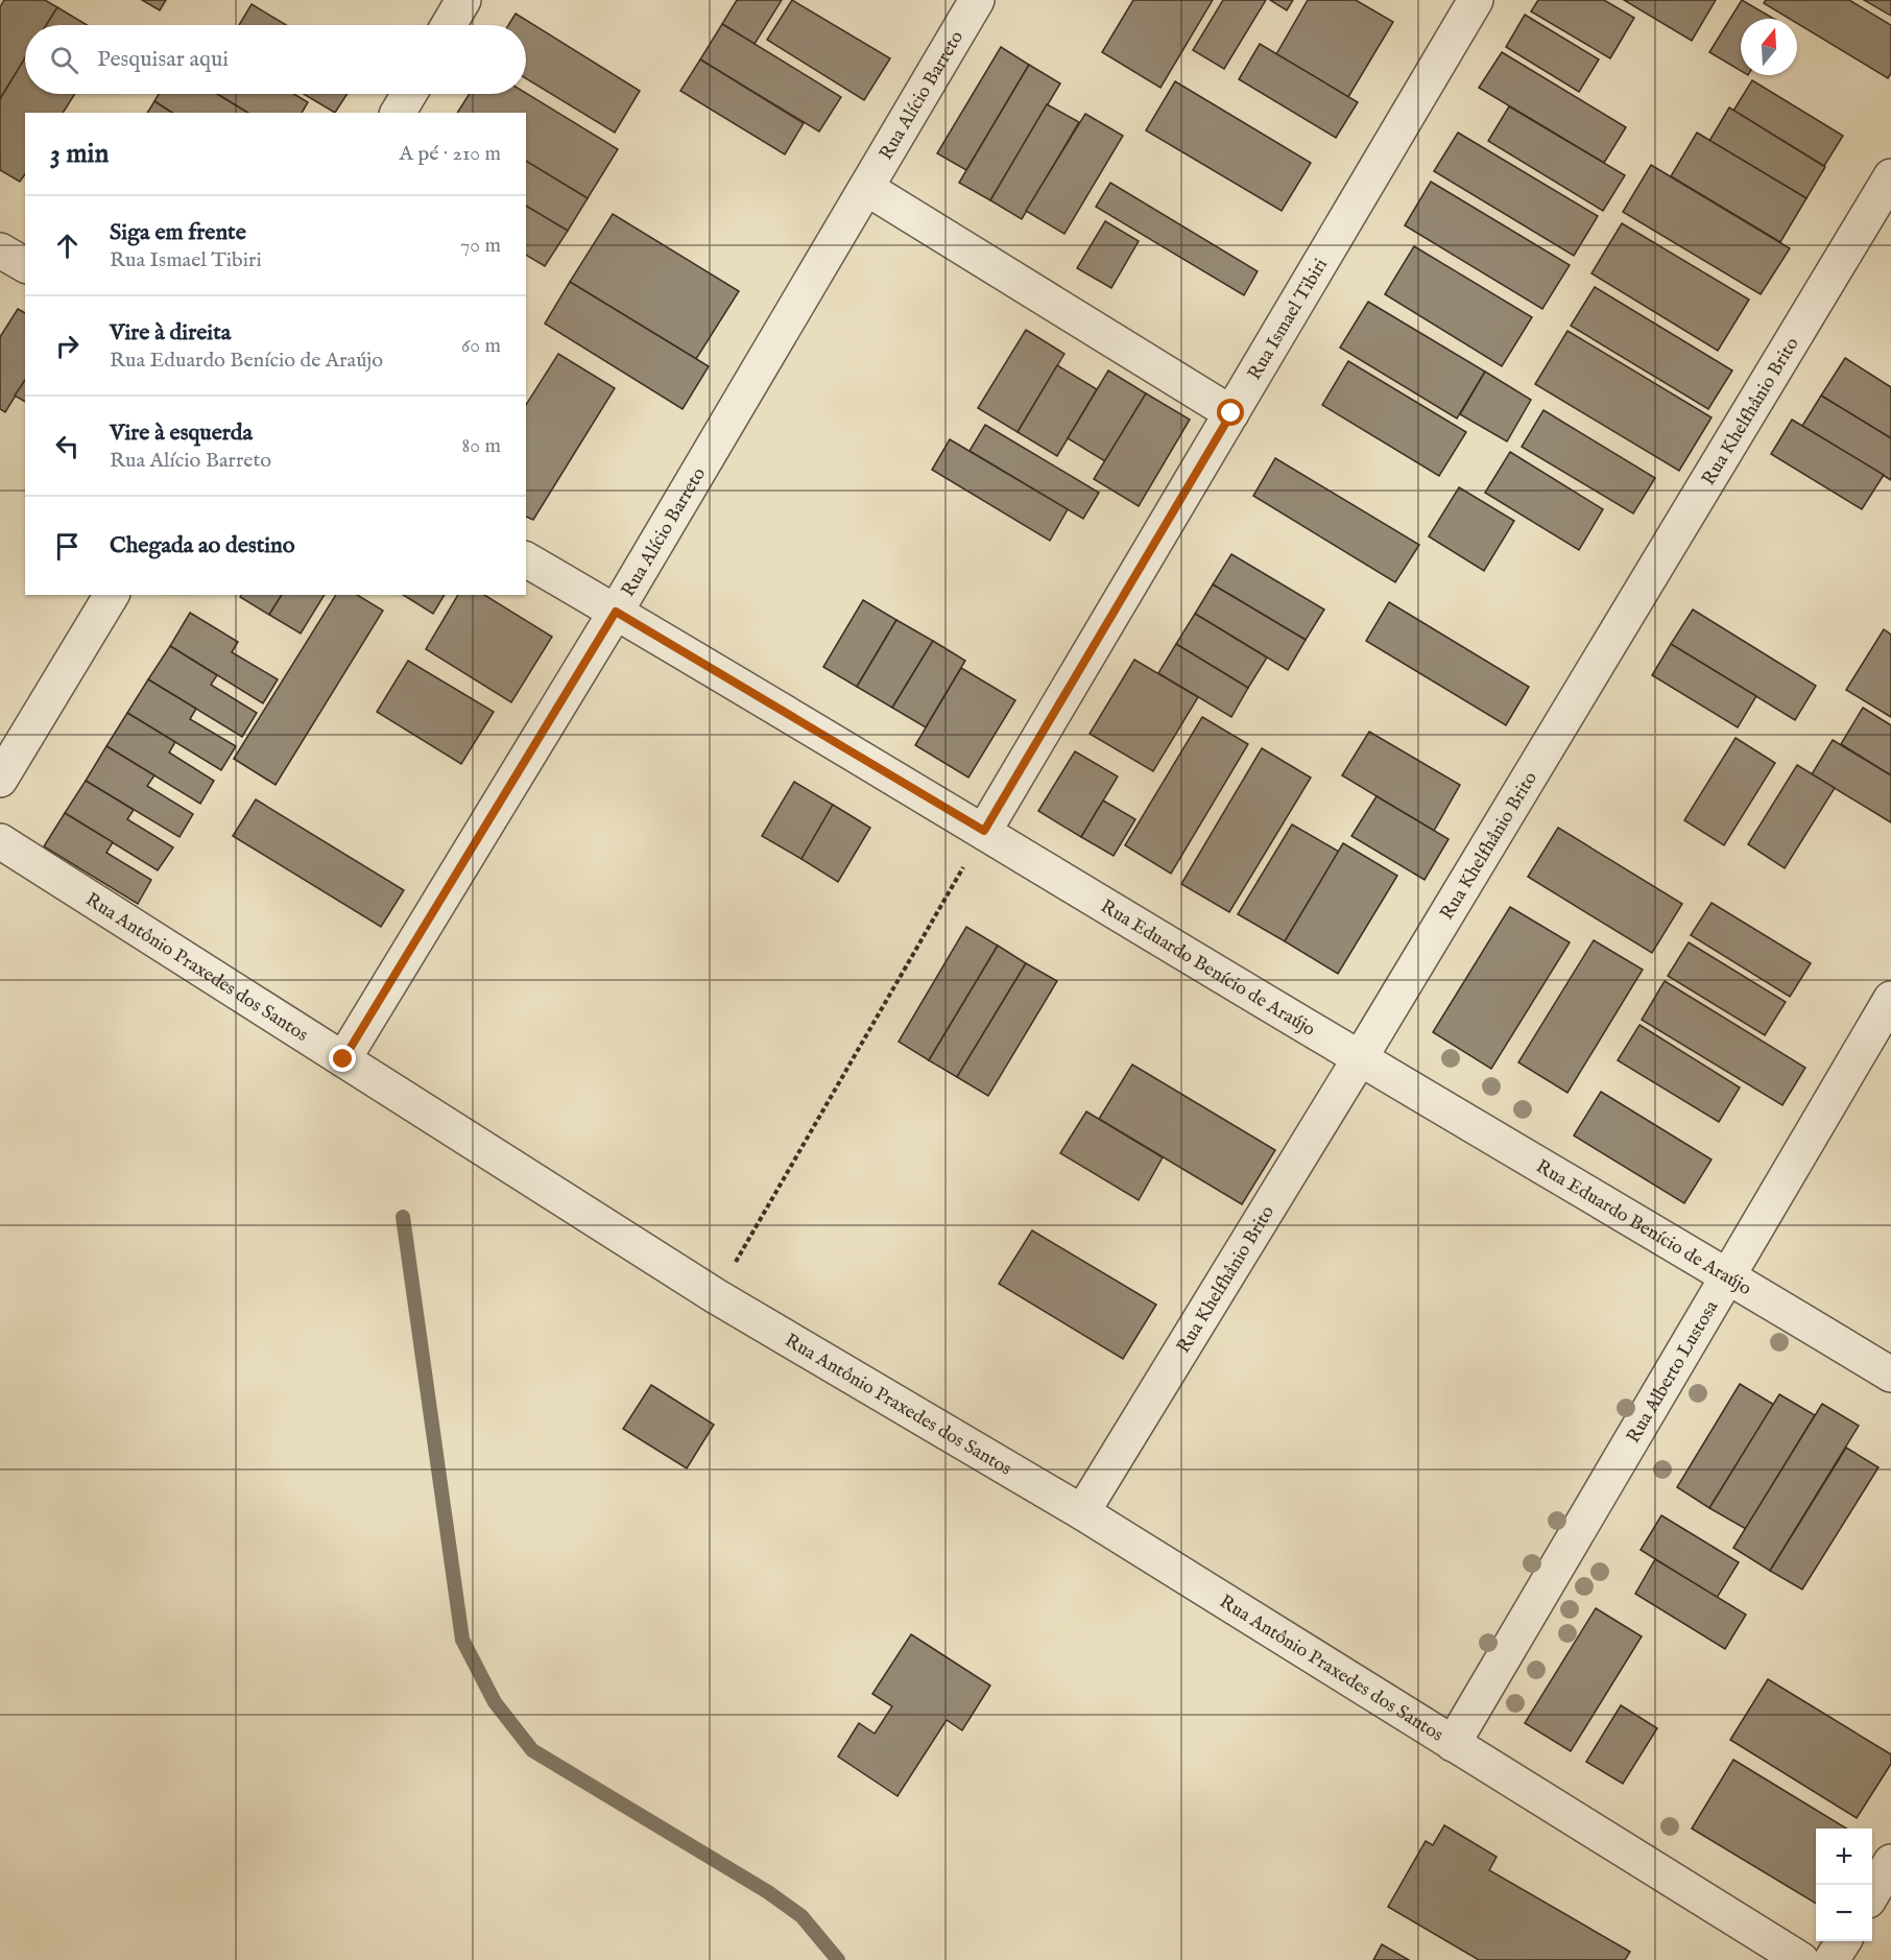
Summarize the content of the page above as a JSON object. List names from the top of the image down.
{
  "streets": {
    "street": [
      "Rua Alício Barreto",
      "Rua Ismael Tibiri",
      "Rua Khelfhânio Brito",
      "Rua Antônio Praxedes dos Santos",
      "Rua Eduardo Benício de Araújo",
      "Rua Alberto Lustosa"
    ]
  },
  "crossings": [
    ["Rua Alício Barreto", "Rua Antônio Praxedes dos Santos"],
    ["Rua Alício Barreto", "Rua Eduardo Benício de Araújo"],
    ["Rua Ismael Tibiri", "Rua Eduardo Benício de Araújo"],
    ["Rua Khelfhânio Brito", "Rua Antônio Praxedes dos Santos"],
    ["Rua Khelfhânio Brito", "Rua Eduardo Benício de Araújo"],
    ["Rua Antônio Praxedes dos Santos", "Rua Alberto Lustosa"],
    ["Rua Eduardo Benício de Araújo", "Rua Alberto Lustosa"]
  ],
  "north": "top",
  "page": {
    "search": "Pesquisar aqui",
    "heading": ["3 min", "A pé · 210 m"],
    "list": [
      ["Siga em frente", "Rua Ismael Tibiri", "70 m"],
      ["Vire à direita", "Rua Eduardo Benício de Araújo", "60 m"],
      ["Vire à esquerda", "Rua Alício Barreto", "80 m"],
      "Chegada ao destino"
    ],
    "map_buttons": ["+", "−"]
  }
}
